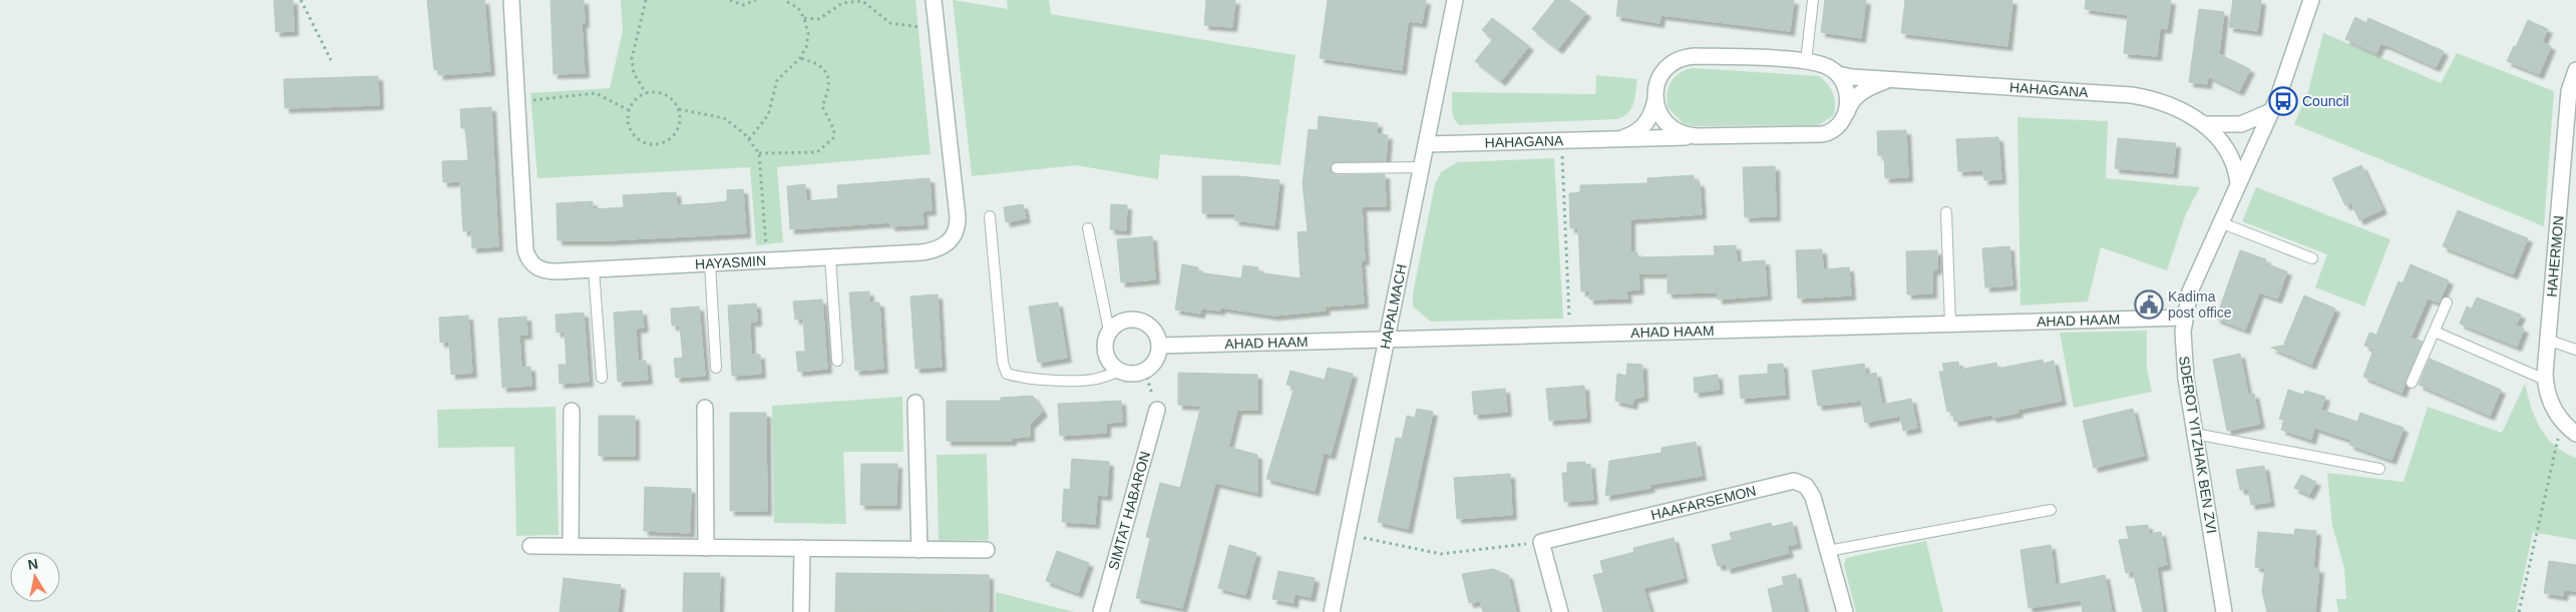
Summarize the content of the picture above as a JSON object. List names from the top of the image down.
{
  "streets": {
    "street": [
      "HAHAGANA",
      "HAHERMON",
      "HAYASMIN",
      "HAPALMACH",
      "AHAD HAAM",
      "SDEROT YITZHAK BEN ZVI",
      "HAAFARSEMON",
      "SIMTAT HABARON"
    ]
  },
  "crossings": [
    ["HAHAGANA", "HAPALMACH"],
    ["HAHAGANA", "SDEROT YITZHAK BEN ZVI"],
    ["HAPALMACH", "AHAD HAAM"],
    ["AHAD HAAM", "SDEROT YITZHAK BEN ZVI"]
  ],
  "places": {
    "bus stop": ["Council"],
    "public building": ["Kadima post office"]
  },
  "north": "top"
}
